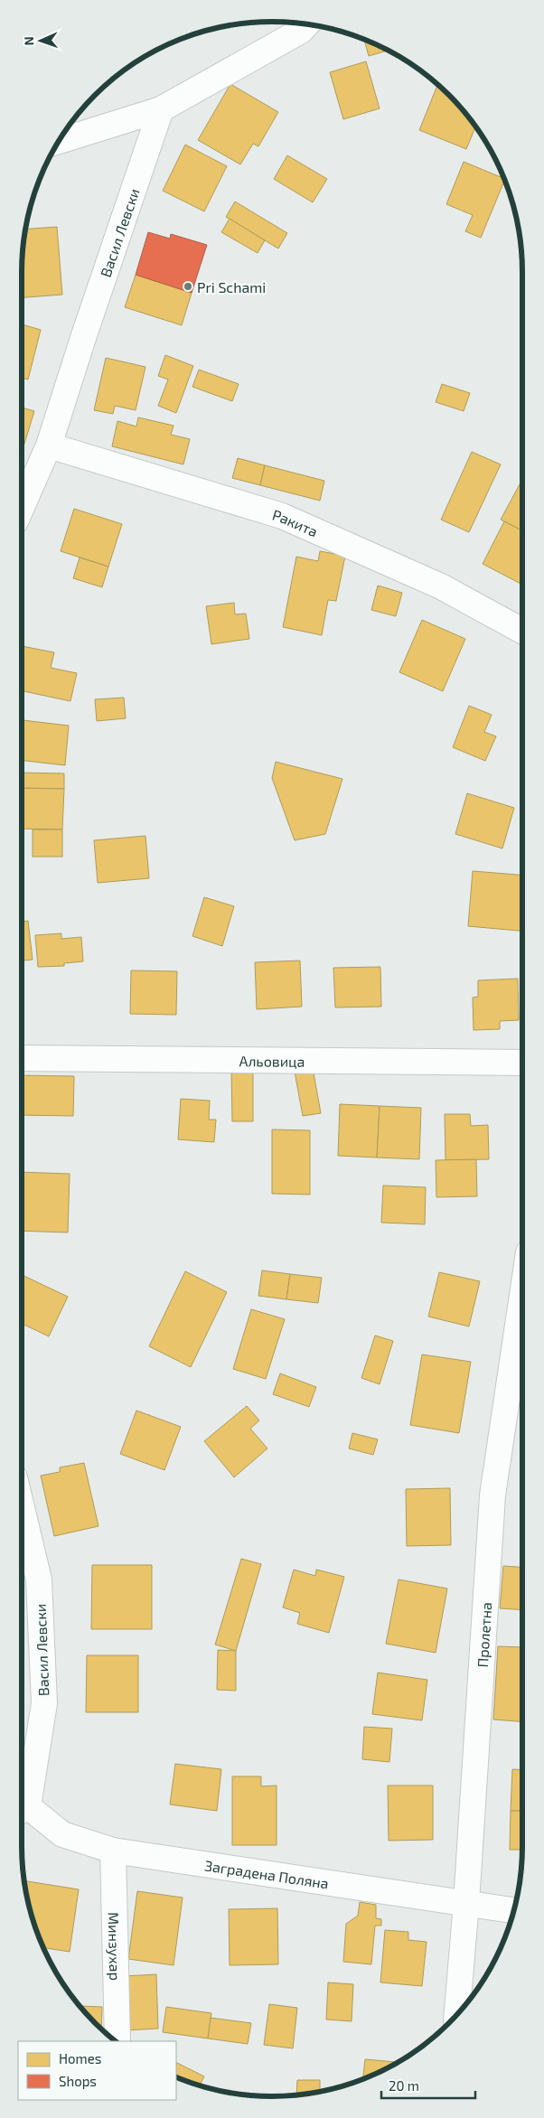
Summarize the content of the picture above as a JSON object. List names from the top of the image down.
{
  "streets": {
    "street": [
      "Васил Левски",
      "Ракита",
      "Альовица",
      "Пролетна",
      "Заградена Поляна",
      "Минзухар"
    ]
  },
  "crossings": [
    ["Васил Левски", "Ракита"],
    ["Пролетна", "Заградена Поляна"],
    ["Заградена Поляна", "Минзухар"]
  ],
  "places": ["Pri Schami"],
  "legend": ["Homes", "Shops"],
  "scale_bar": "20 m",
  "north": "left"
}
